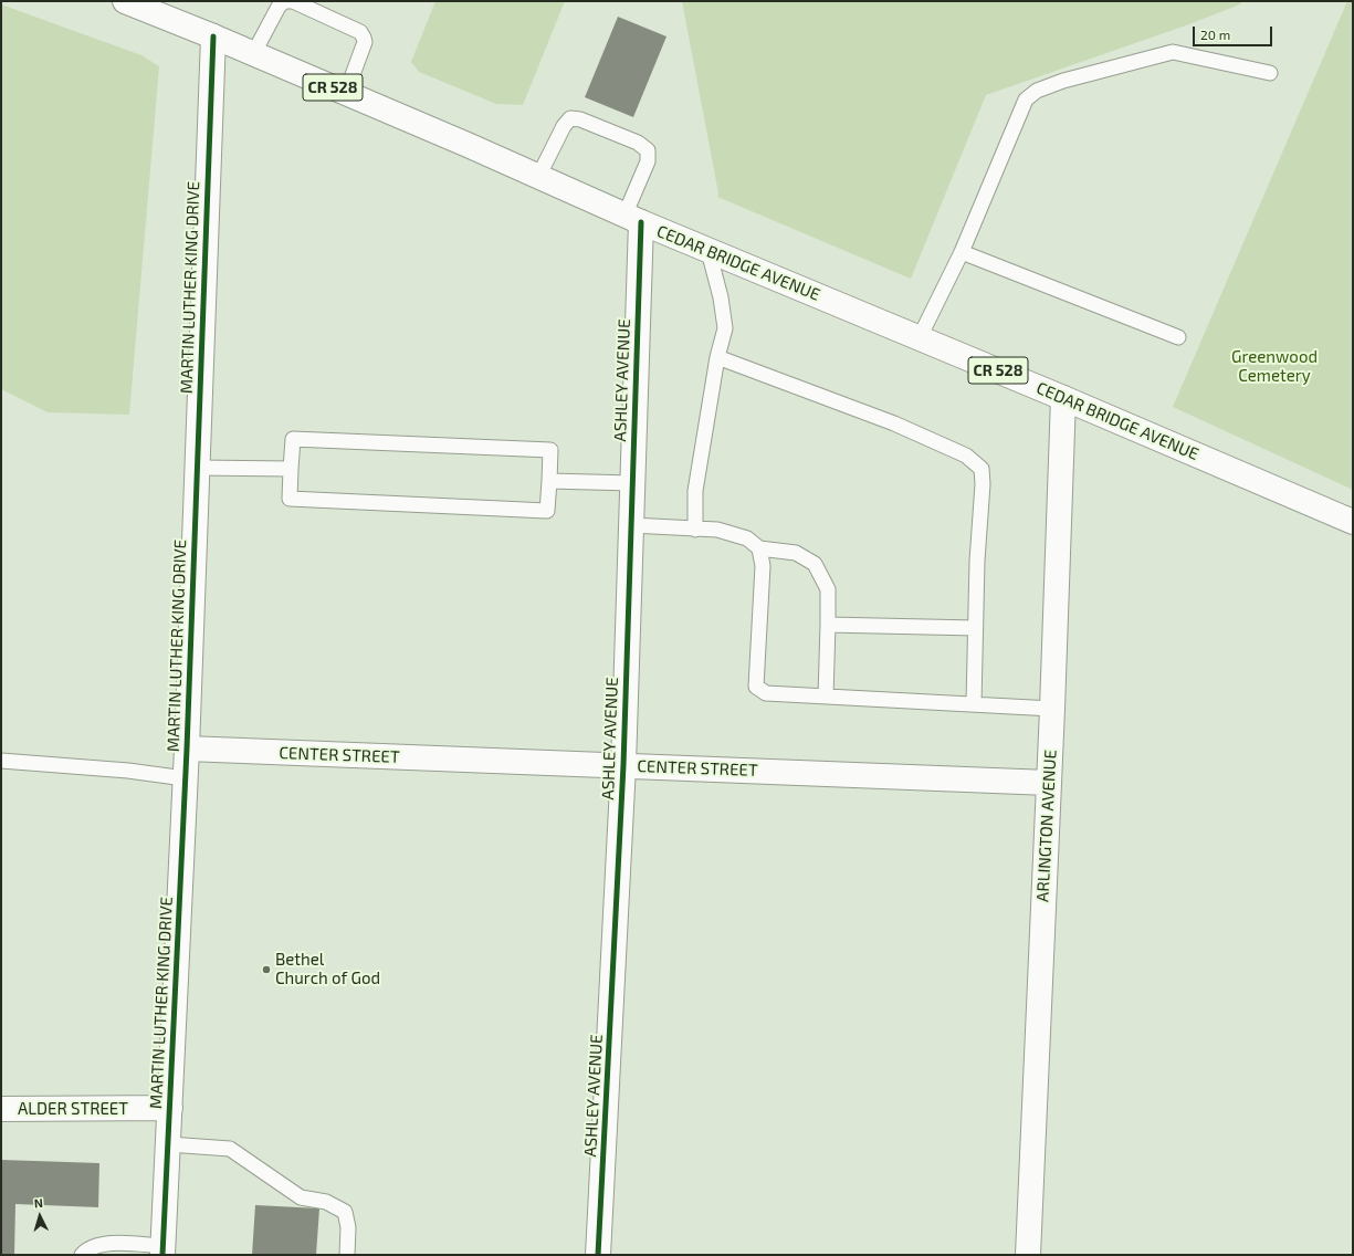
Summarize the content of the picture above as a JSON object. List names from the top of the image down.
{
  "streets": {
    "street": [
      "CR 528",
      "CEDAR BRIDGE AVENUE",
      "MARTIN LUTHER KING DRIVE",
      "ASHLEY AVENUE",
      "CENTER STREET",
      "ARLINGTON AVENUE",
      "ALDER STREET"
    ]
  },
  "crossings": [
    ["CEDAR BRIDGE AVENUE", "MARTIN LUTHER KING DRIVE"],
    ["CEDAR BRIDGE AVENUE", "ASHLEY AVENUE"],
    ["CEDAR BRIDGE AVENUE", "ARLINGTON AVENUE"],
    ["MARTIN LUTHER KING DRIVE", "CENTER STREET"],
    ["MARTIN LUTHER KING DRIVE", "ALDER STREET"],
    ["ASHLEY AVENUE", "CENTER STREET"],
    ["CENTER STREET", "ARLINGTON AVENUE"]
  ],
  "parks": ["Greenwood Cemetery"],
  "places": ["Bethel Church of God"],
  "scale_bar": "20 m",
  "north": "top"
}
